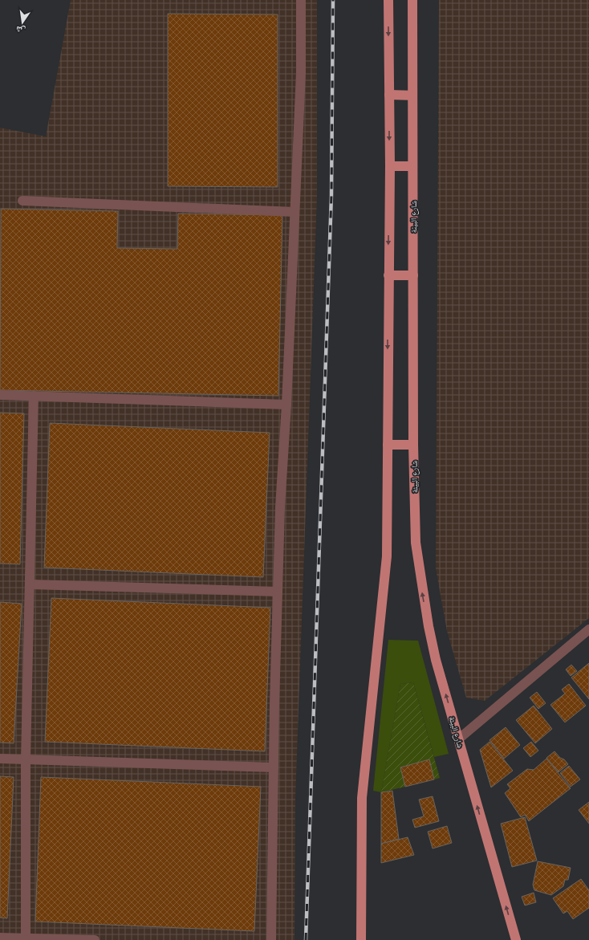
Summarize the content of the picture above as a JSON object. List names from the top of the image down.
{
  "streets": {
    "main road": ["شارع البيئة"]
  },
  "north": "bottom"
}
